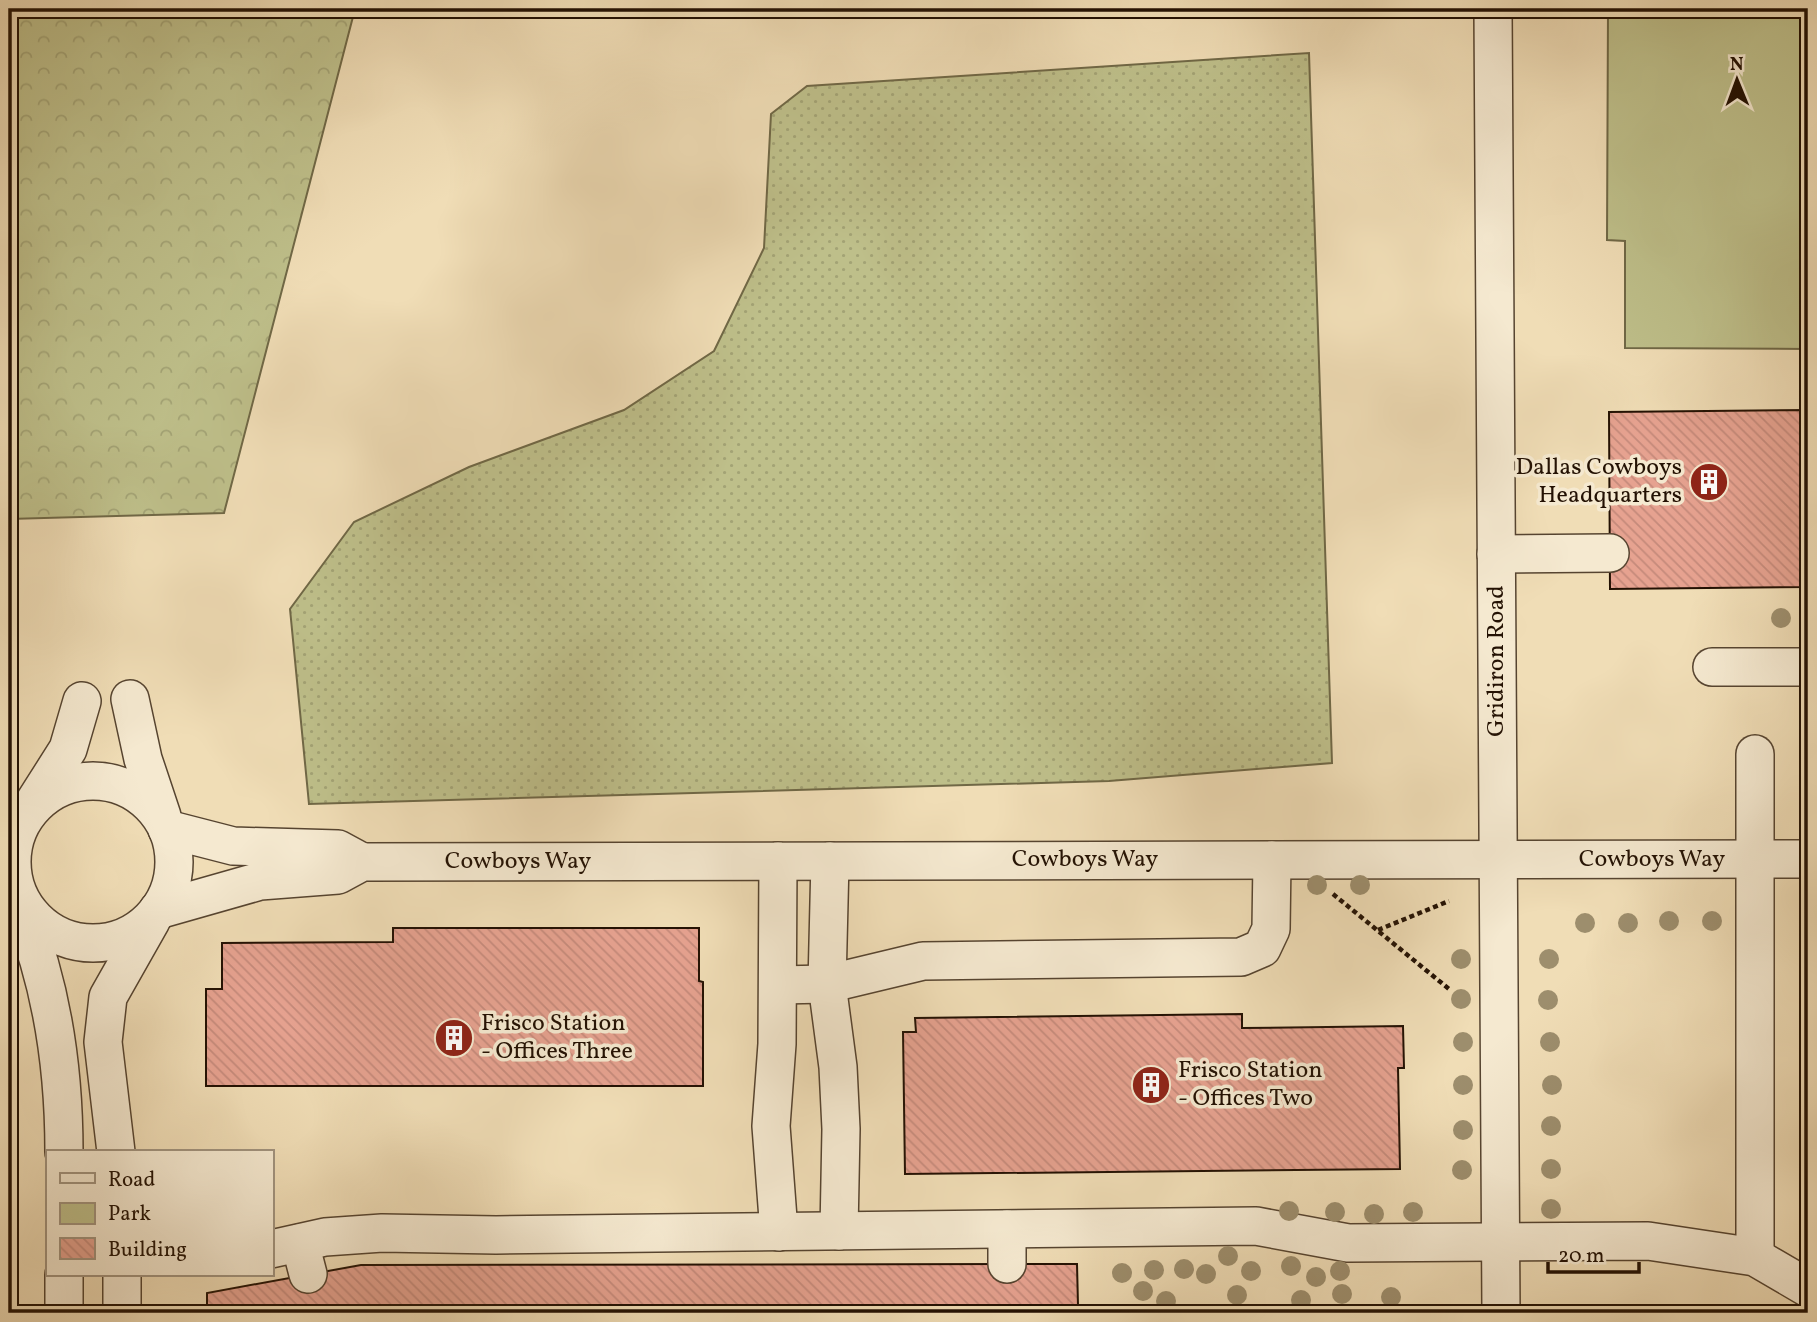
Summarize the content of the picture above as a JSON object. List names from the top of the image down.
{
  "streets": {
    "street": ["Gridiron Road", "Cowboys Way"]
  },
  "crossings": [
    ["Gridiron Road", "Cowboys Way"]
  ],
  "places": {
    "building": ["Dallas Cowboys Headquarters", "Frisco Station - Offices Three", "Frisco Station - Offices Two"]
  },
  "legend": ["Road", "Park", "Building"],
  "scale_bar": "20 m",
  "north": "top"
}
